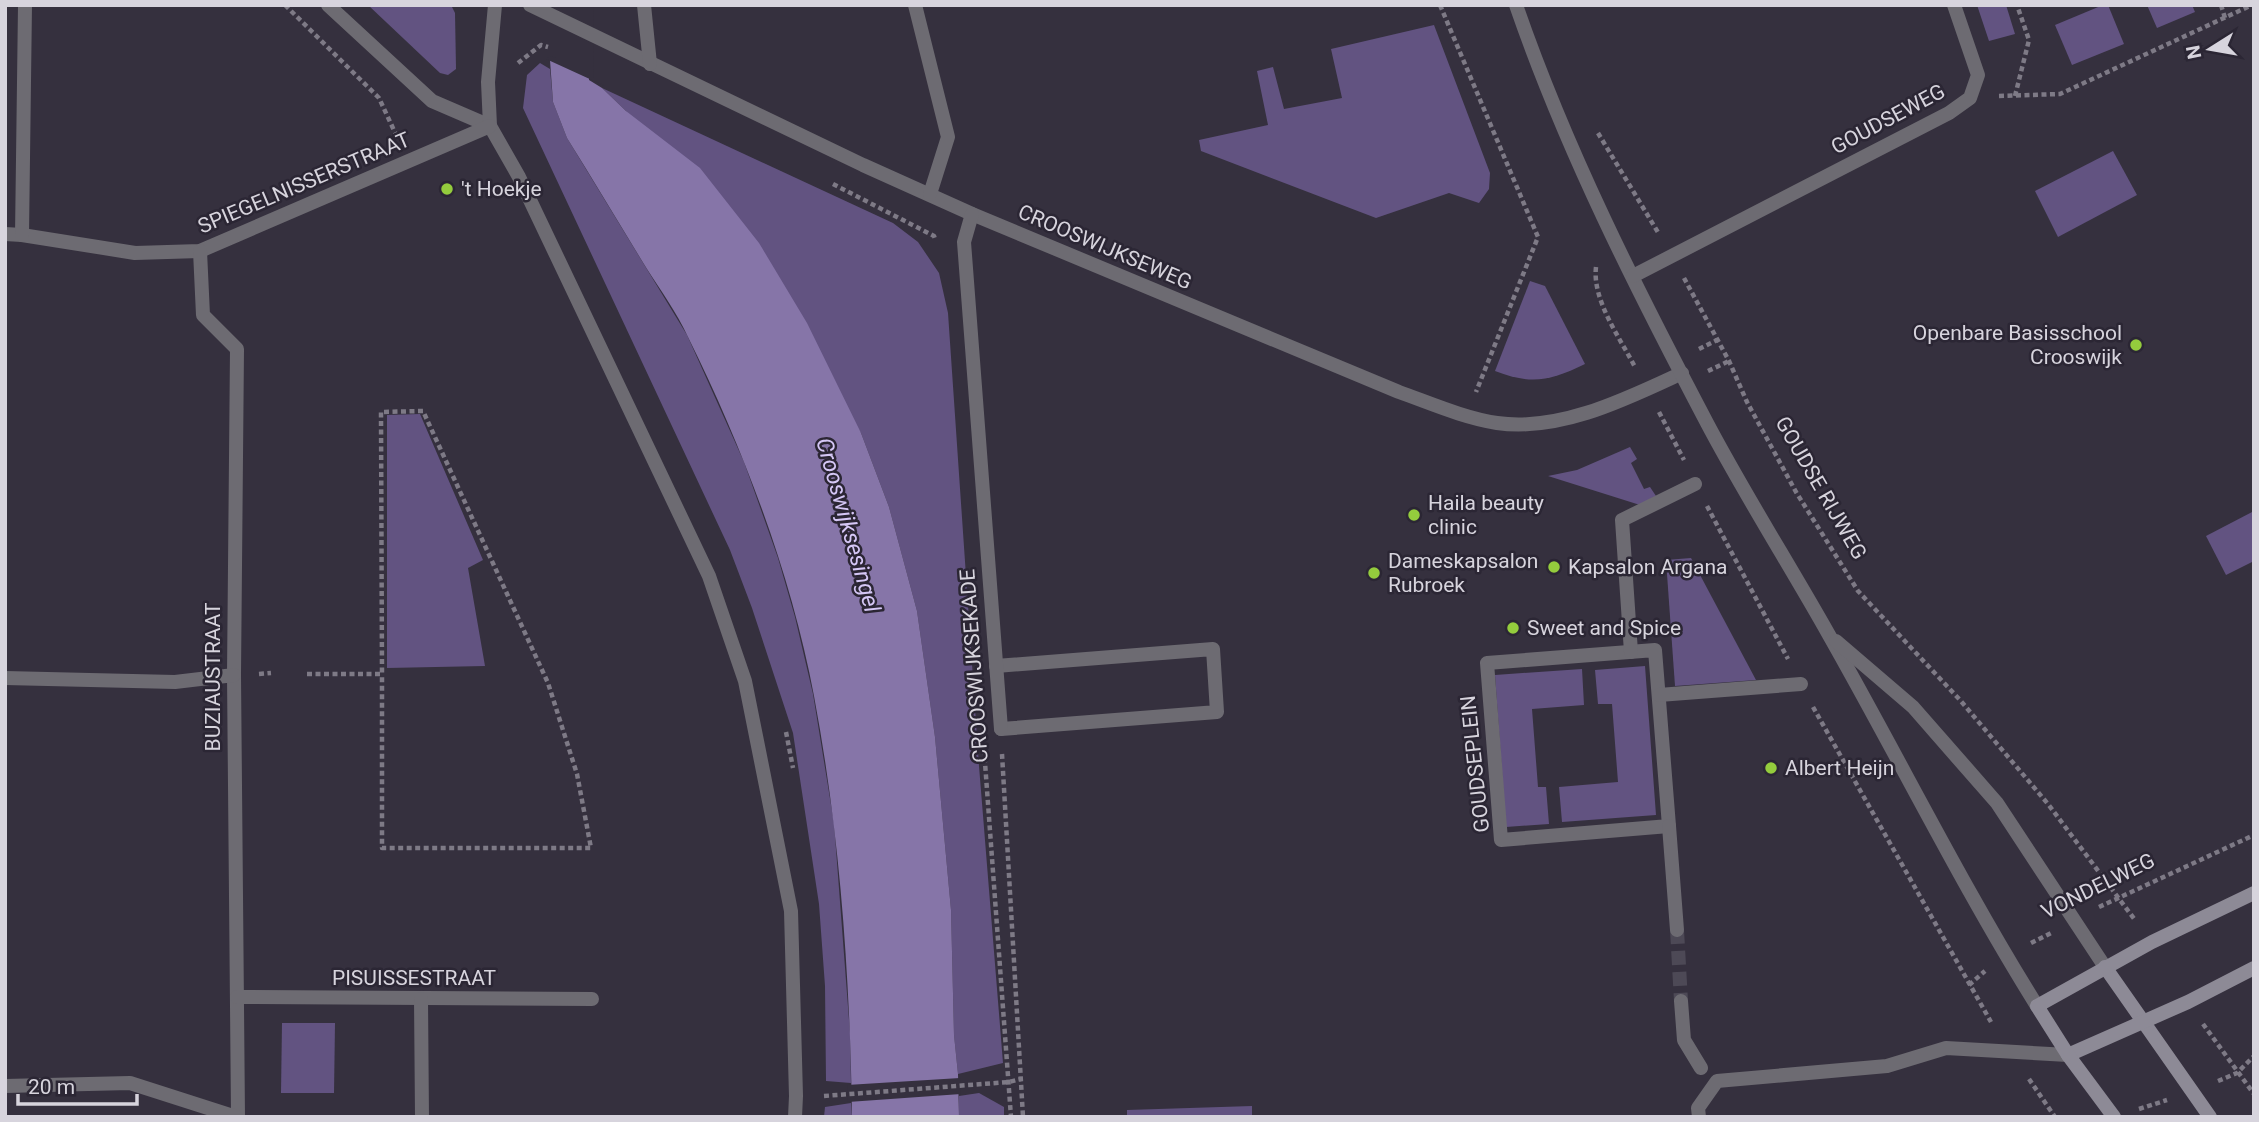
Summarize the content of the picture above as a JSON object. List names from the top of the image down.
{
  "streets": {
    "street": [
      "GOUDSEWEG",
      "SPIEGELNISSERSTRAAT",
      "CROOSWIJKSEWEG",
      "CROOSWIJKSEKADE",
      "BUZIAUSTRAAT",
      "GOUDSEPLEIN",
      "PISUISSESTRAAT"
    ],
    "path": ["GOUDSE RIJWEG", "VONDELWEG"]
  },
  "crossings": [
    ["GOUDSEWEG", "GOUDSE RIJWEG"],
    ["SPIEGELNISSERSTRAAT", "BUZIAUSTRAAT"],
    ["CROOSWIJKSEWEG", "CROOSWIJKSEKADE"],
    ["GOUDSE RIJWEG", "VONDELWEG"],
    ["BUZIAUSTRAAT", "PISUISSESTRAAT"]
  ],
  "water": ["Crooswijksesingel"],
  "places": [
    "'t Hoekje",
    "Openbare Basisschool Crooswijk",
    "Haila beauty clinic",
    "Kapsalon Argana",
    "Dameskapsalon Rubroek",
    "Sweet and Spice",
    "Albert Heijn"
  ],
  "scale_bar": "20 m",
  "north": "left"
}
